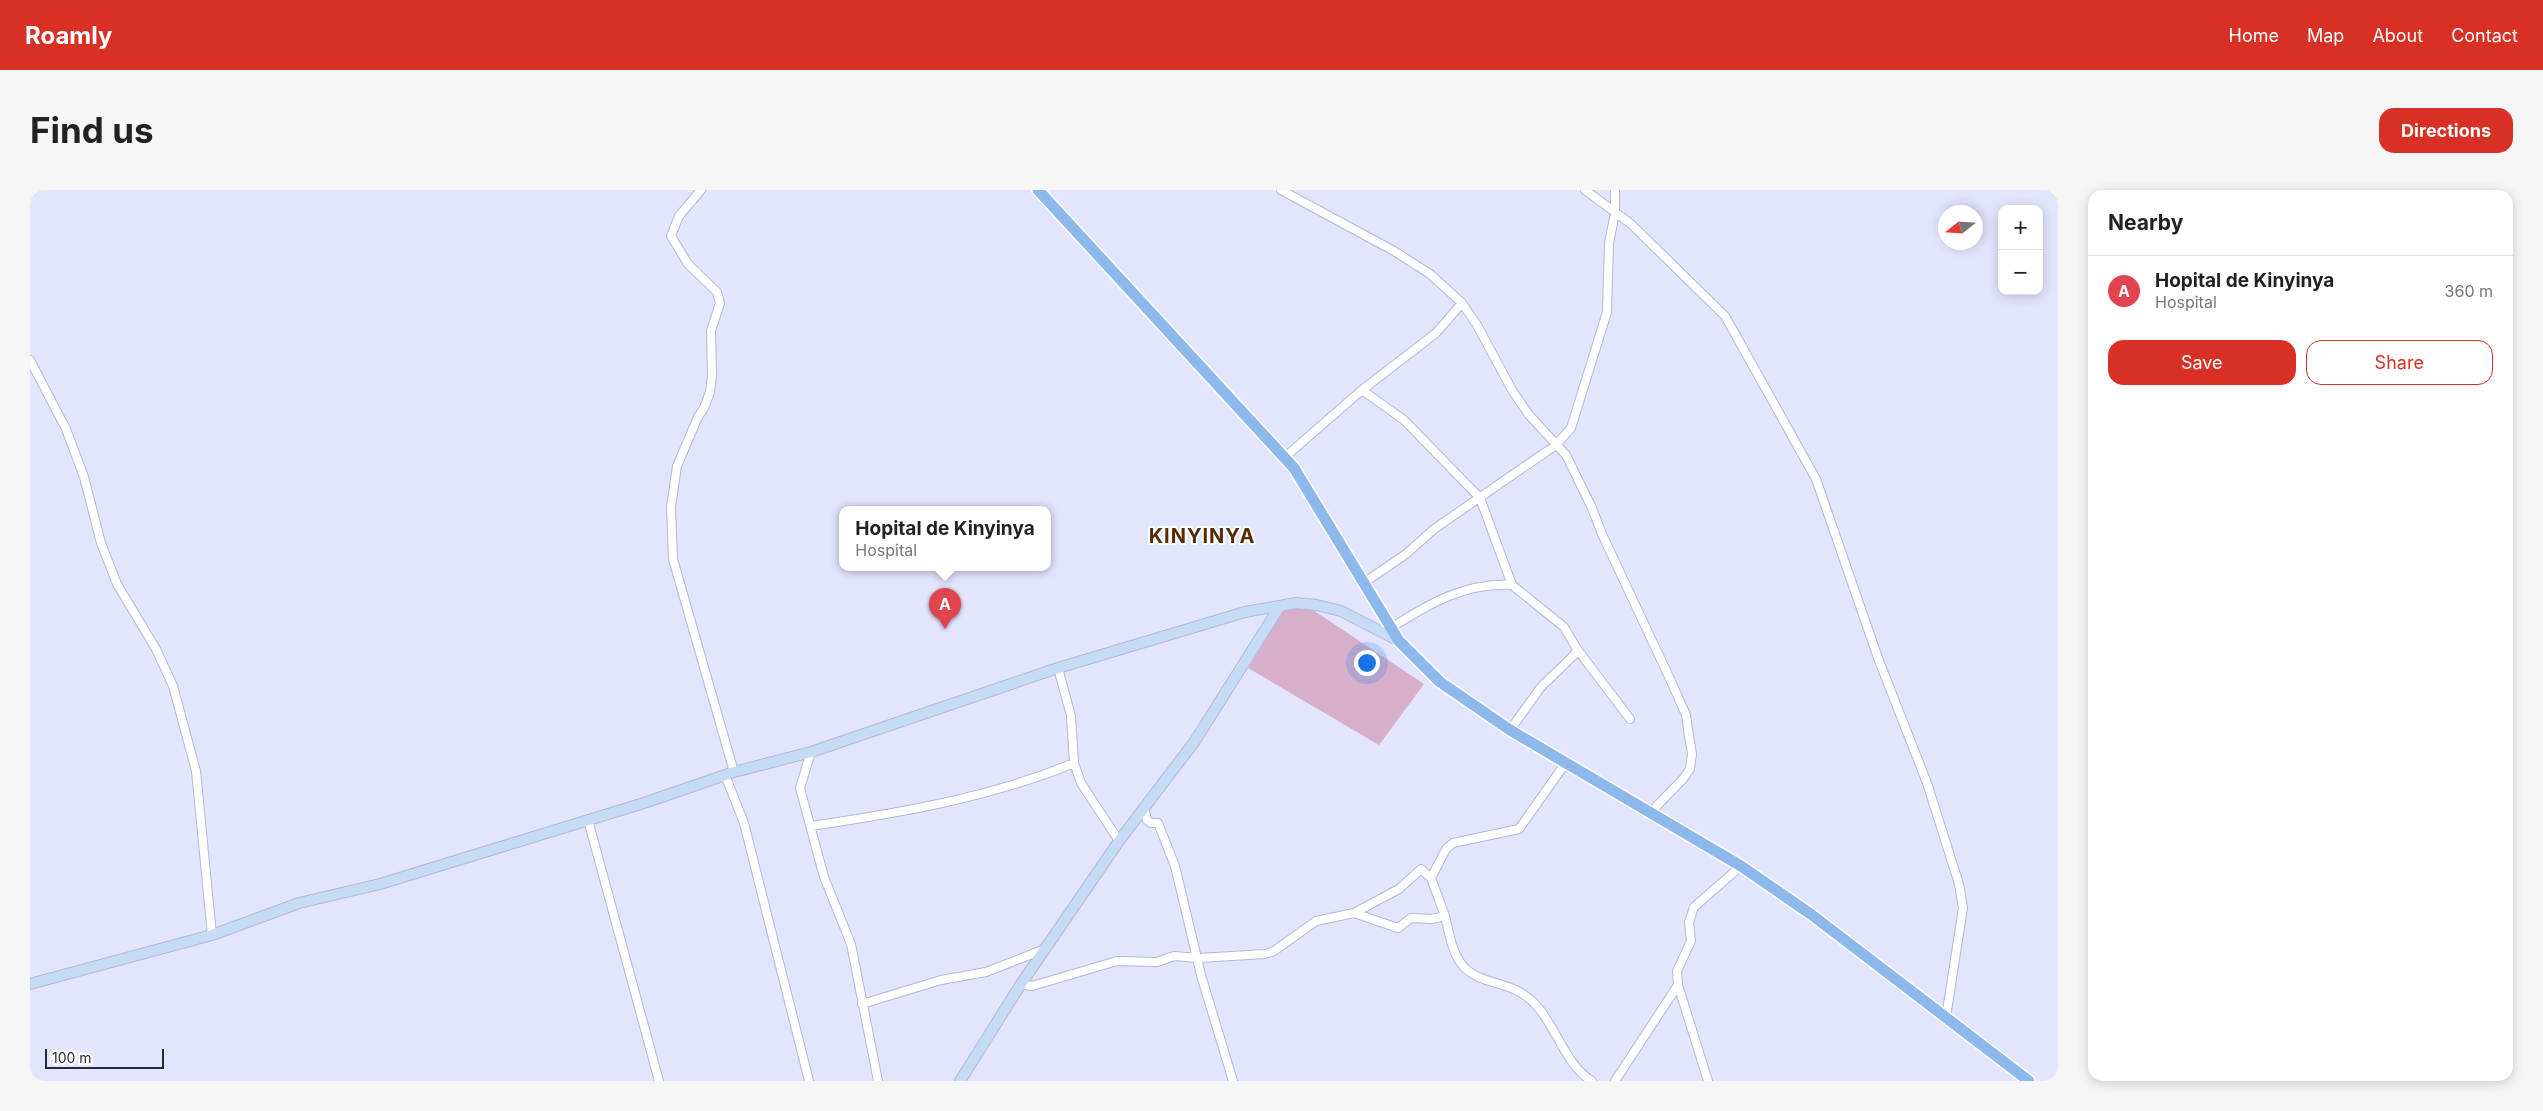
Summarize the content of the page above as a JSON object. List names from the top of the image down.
{
  "districts": ["KINYINYA"],
  "scale_bar": "100 m",
  "north": "left",
  "page": {
    "header": "Roamly",
    "nav": [
      "Home",
      "Map",
      "About",
      "Contact"
    ],
    "buttons": [
      "Directions",
      ["Save", "Share"]
    ],
    "title": "Find us",
    "heading": "Nearby",
    "map_buttons": ["+", "−"],
    "list": [
      {
        "mark": "A",
        "name": "Hopital de Kinyinya",
        "note": "Hospital",
        "value": "360 m"
      }
    ],
    "popup": ["Hopital de Kinyinya", "Hospital"],
    "pins": "A",
    "scale": "100 m"
  }
}
